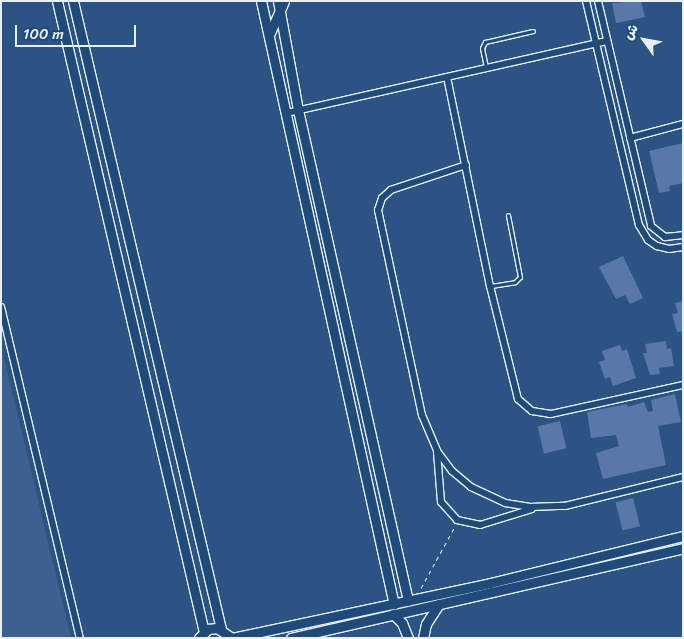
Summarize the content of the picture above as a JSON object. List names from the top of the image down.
{
  "scale_bar": "100 m",
  "north": "top left"
}
